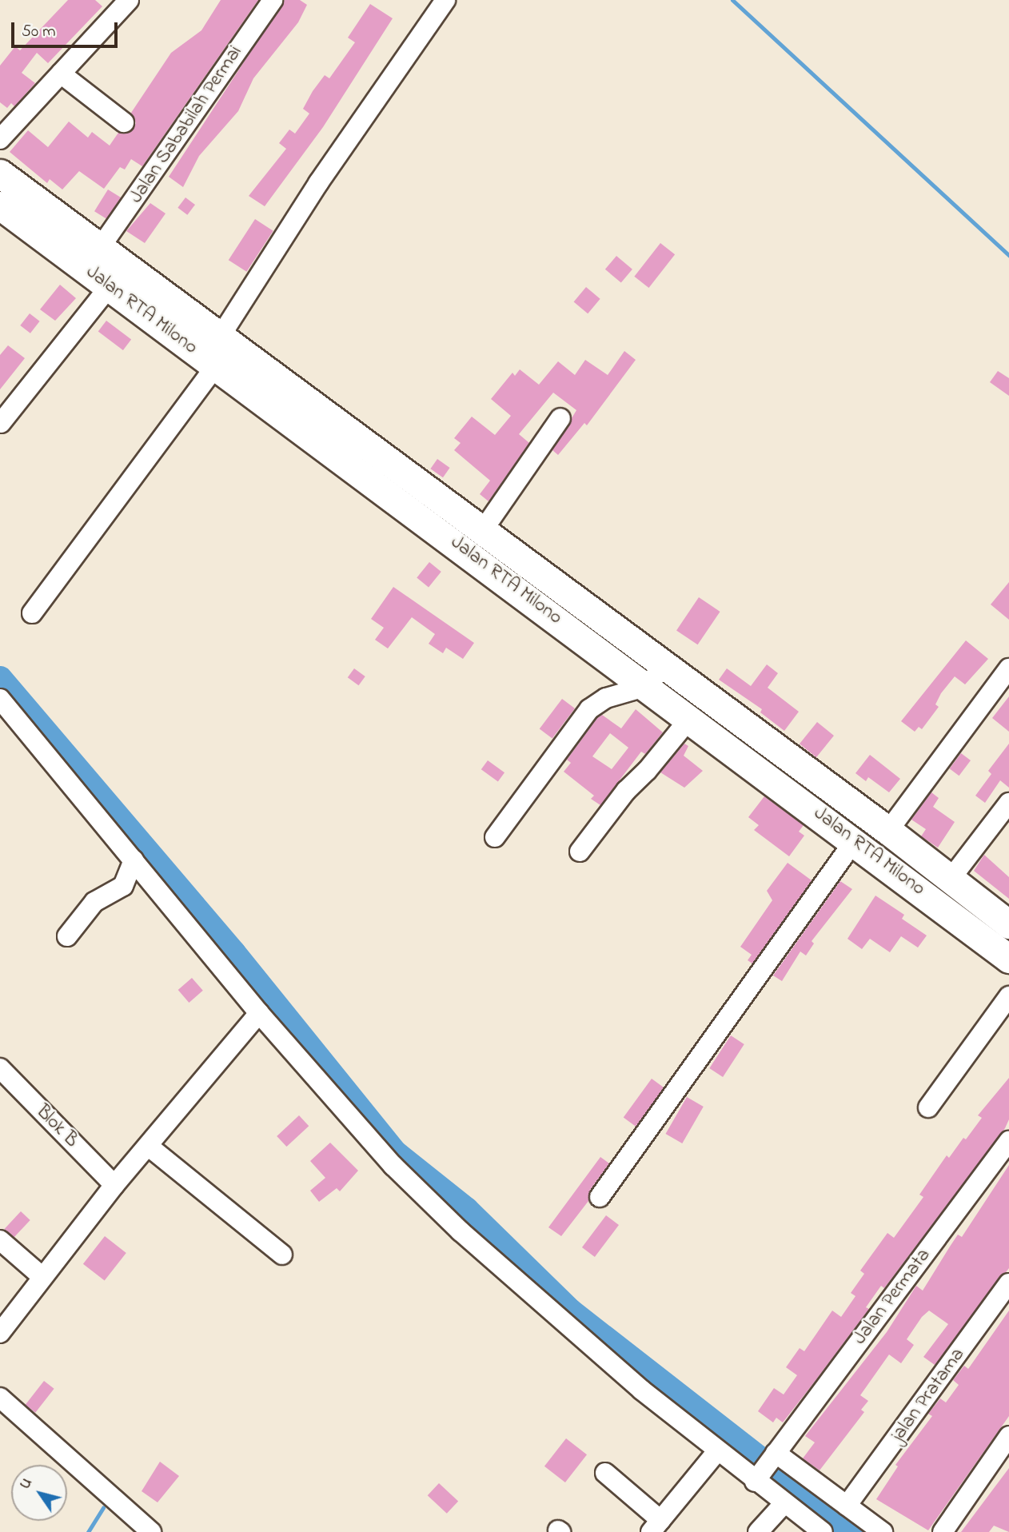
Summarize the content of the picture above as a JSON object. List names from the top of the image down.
{
  "streets": {
    "highway": ["Jalan RTA Milono"],
    "street": [
      "Jalan Sababilah Permai",
      "Blok B",
      "Jalan Permata",
      "jalan Pratama"
    ]
  },
  "crossings": [
    ["Jalan Sababilah Permai", "Jalan RTA Milono"]
  ],
  "scale_bar": "50 m",
  "north": "top left"
}
